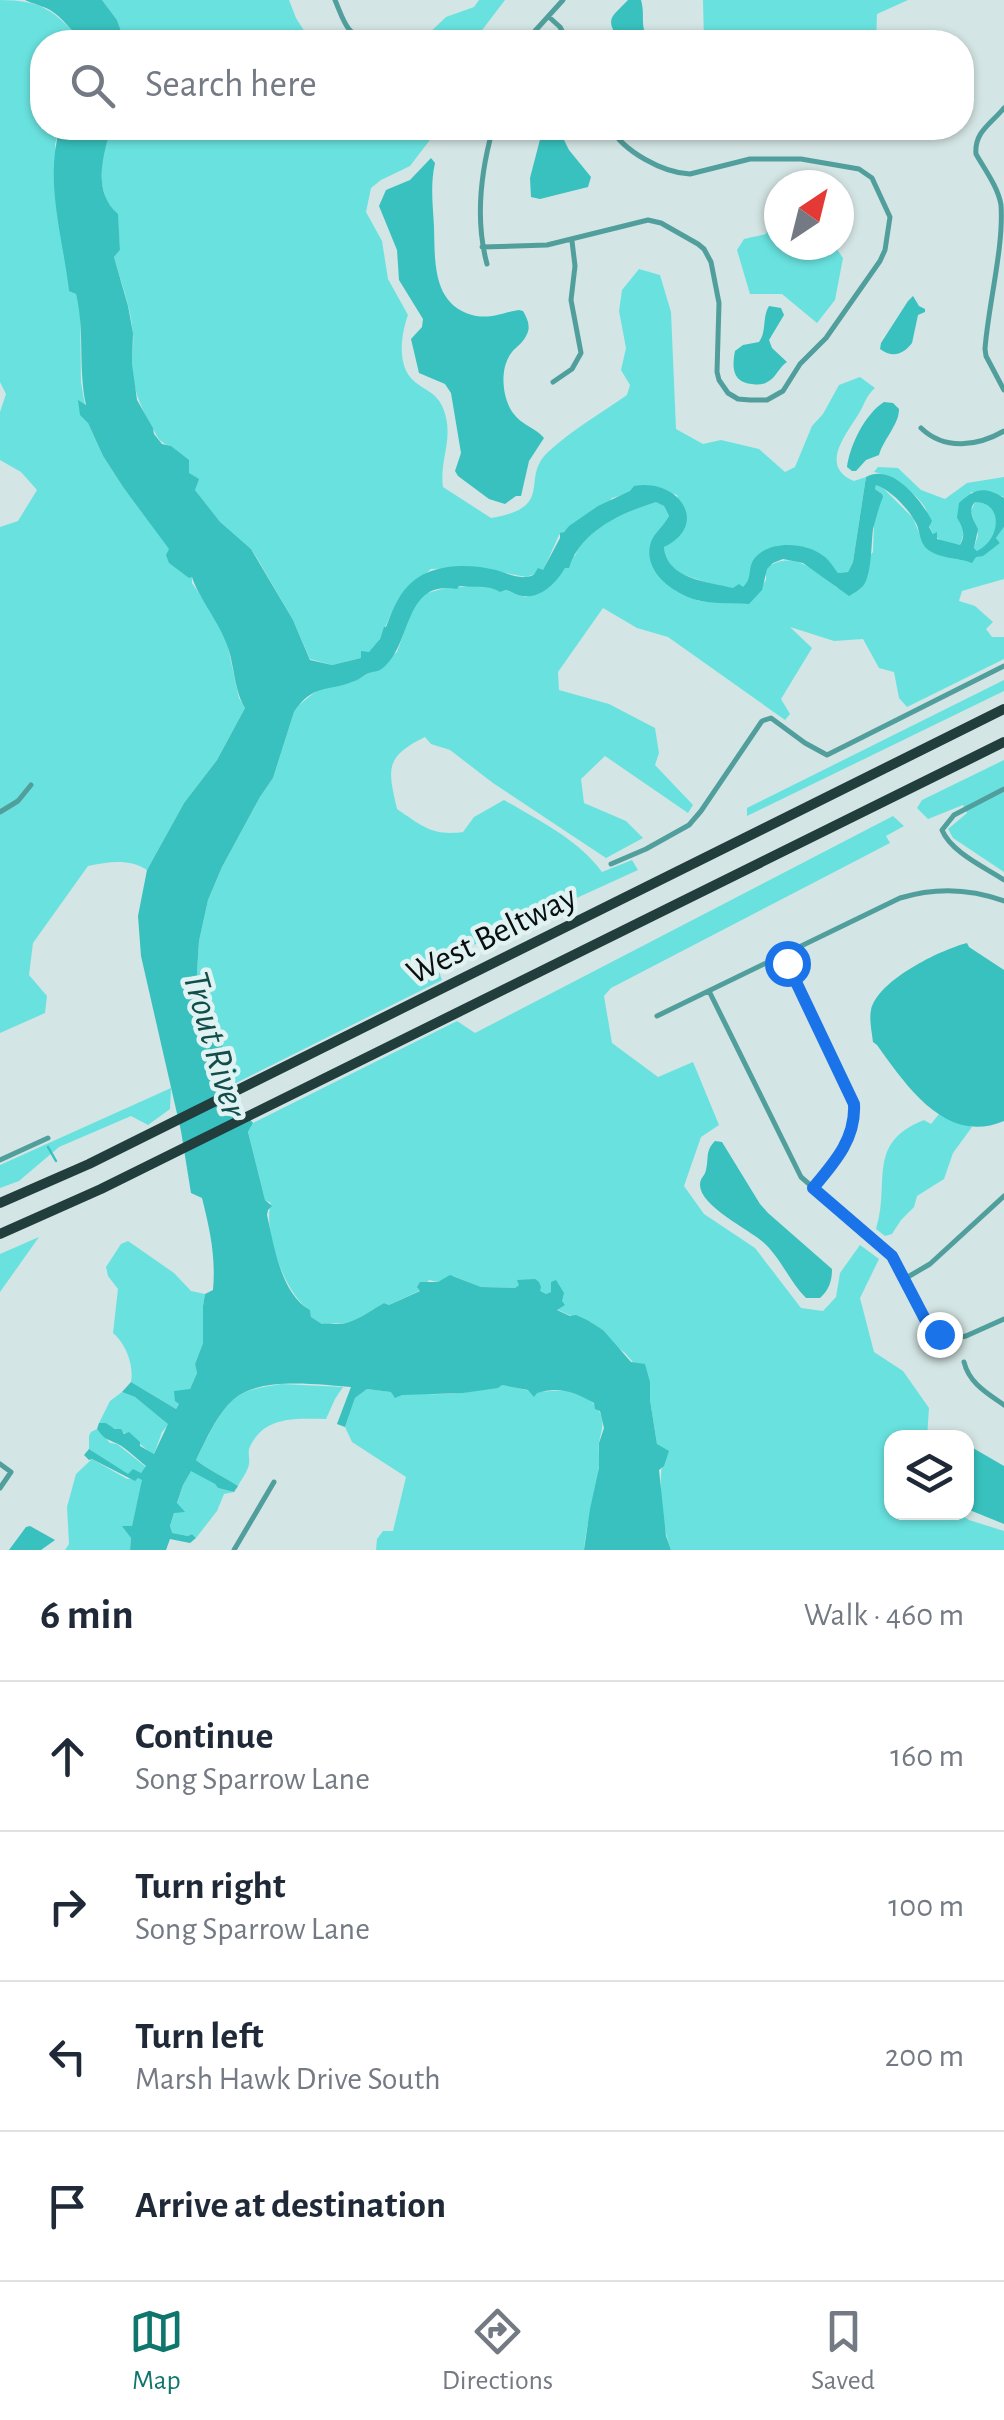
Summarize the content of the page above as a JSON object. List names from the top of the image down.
{
  "streets": {
    "highway": ["West Beltway"]
  },
  "water": ["Trout River"],
  "north": "top right",
  "page": {
    "search": "Search here",
    "heading": ["6 min", "Walk · 460 m"],
    "list": [
      ["Continue", "Song Sparrow Lane", "160 m"],
      ["Turn right", "Song Sparrow Lane", "100 m"],
      ["Turn left", "Marsh Hawk Drive South", "200 m"],
      "Arrive at destination"
    ],
    "nav": ["Map", "Directions", "Saved"]
  }
}
